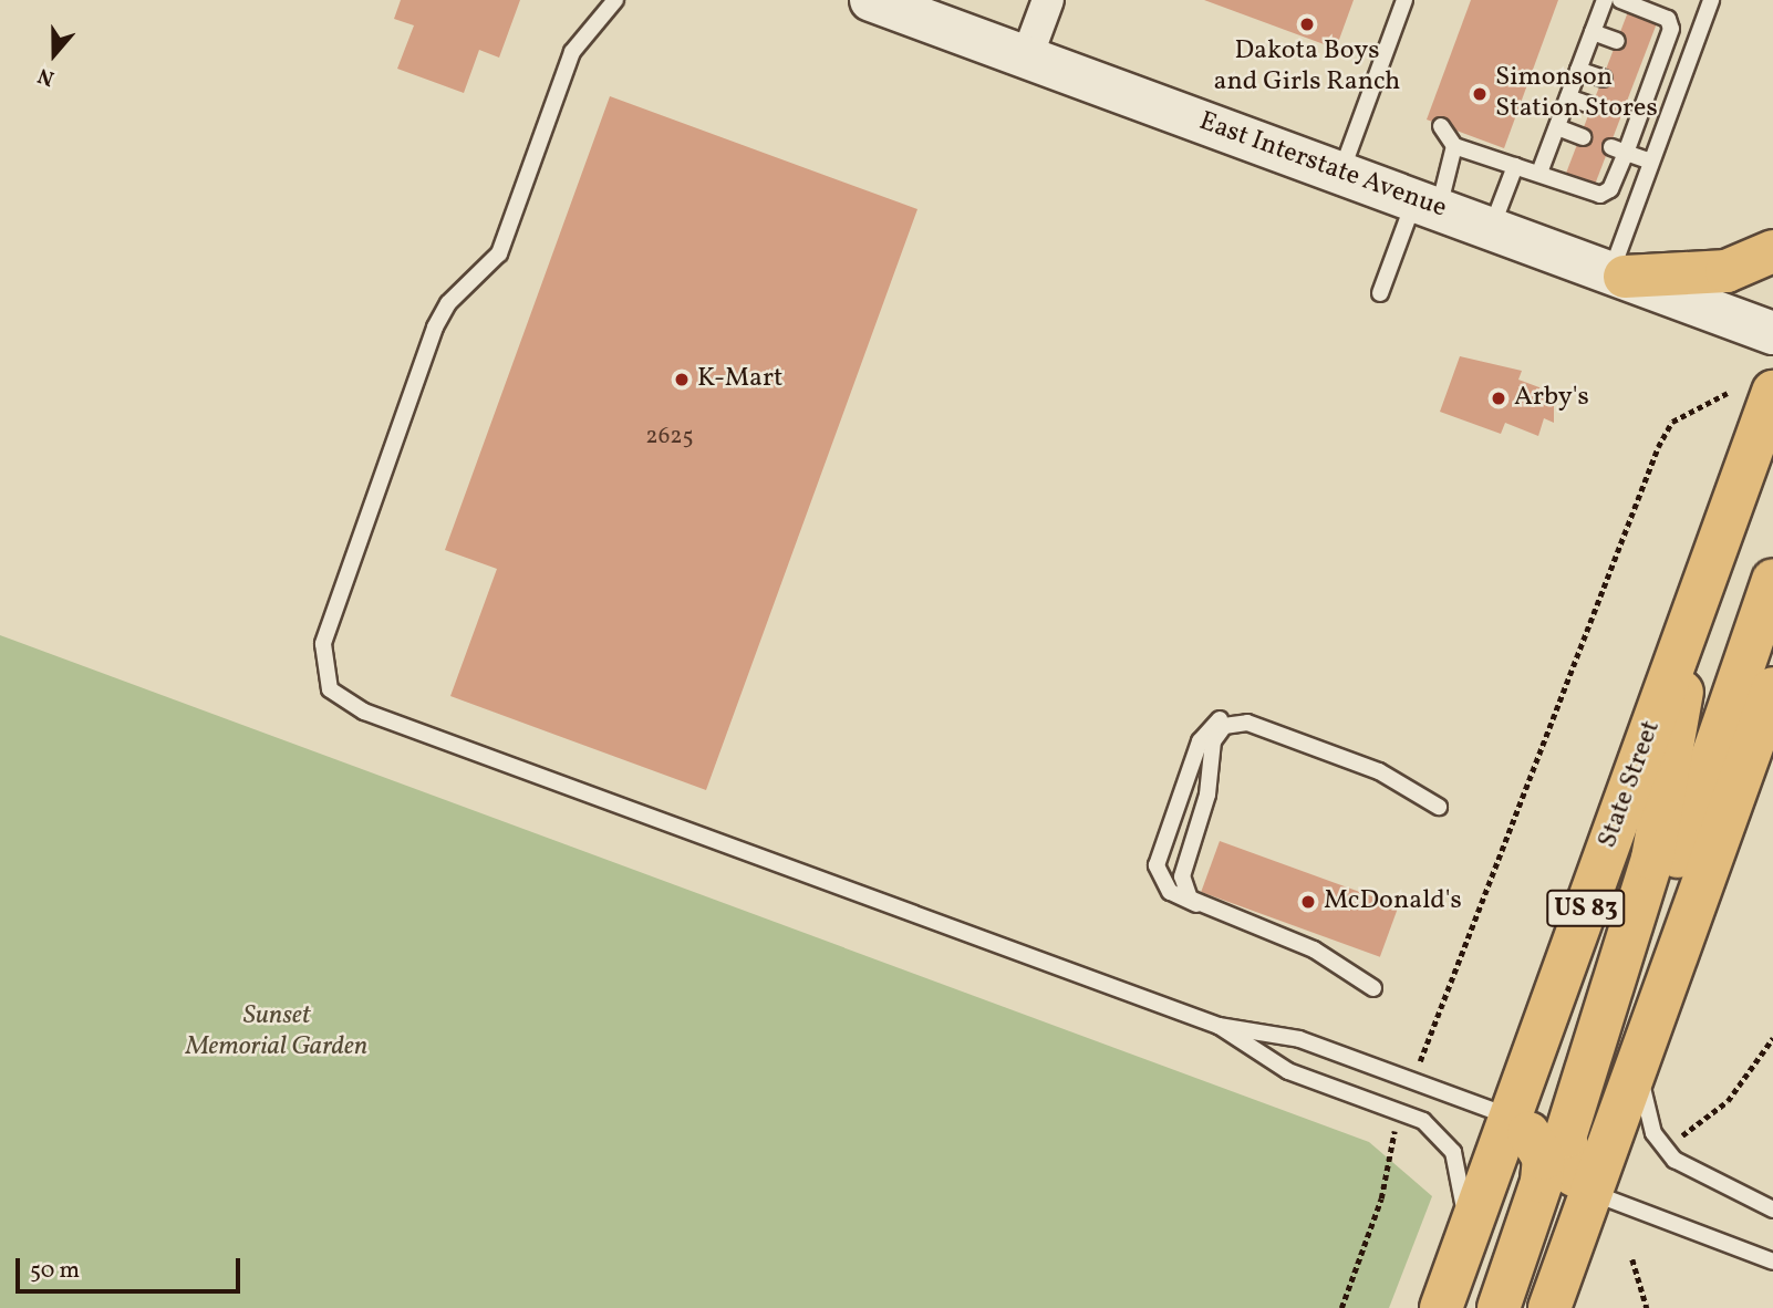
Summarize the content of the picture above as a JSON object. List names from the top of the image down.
{
  "streets": {
    "highway": ["State Street", "US 83"],
    "street": ["East Interstate Avenue"]
  },
  "parks": ["Sunset Memorial Garden"],
  "places": [
    "Dakota Boys and Girls Ranch",
    "Simonson Station Stores",
    "K-Mart",
    "Arby's",
    "McDonald's"
  ],
  "house_numbers": ["2625"],
  "scale_bar": "50 m",
  "north": "bottom"
}
